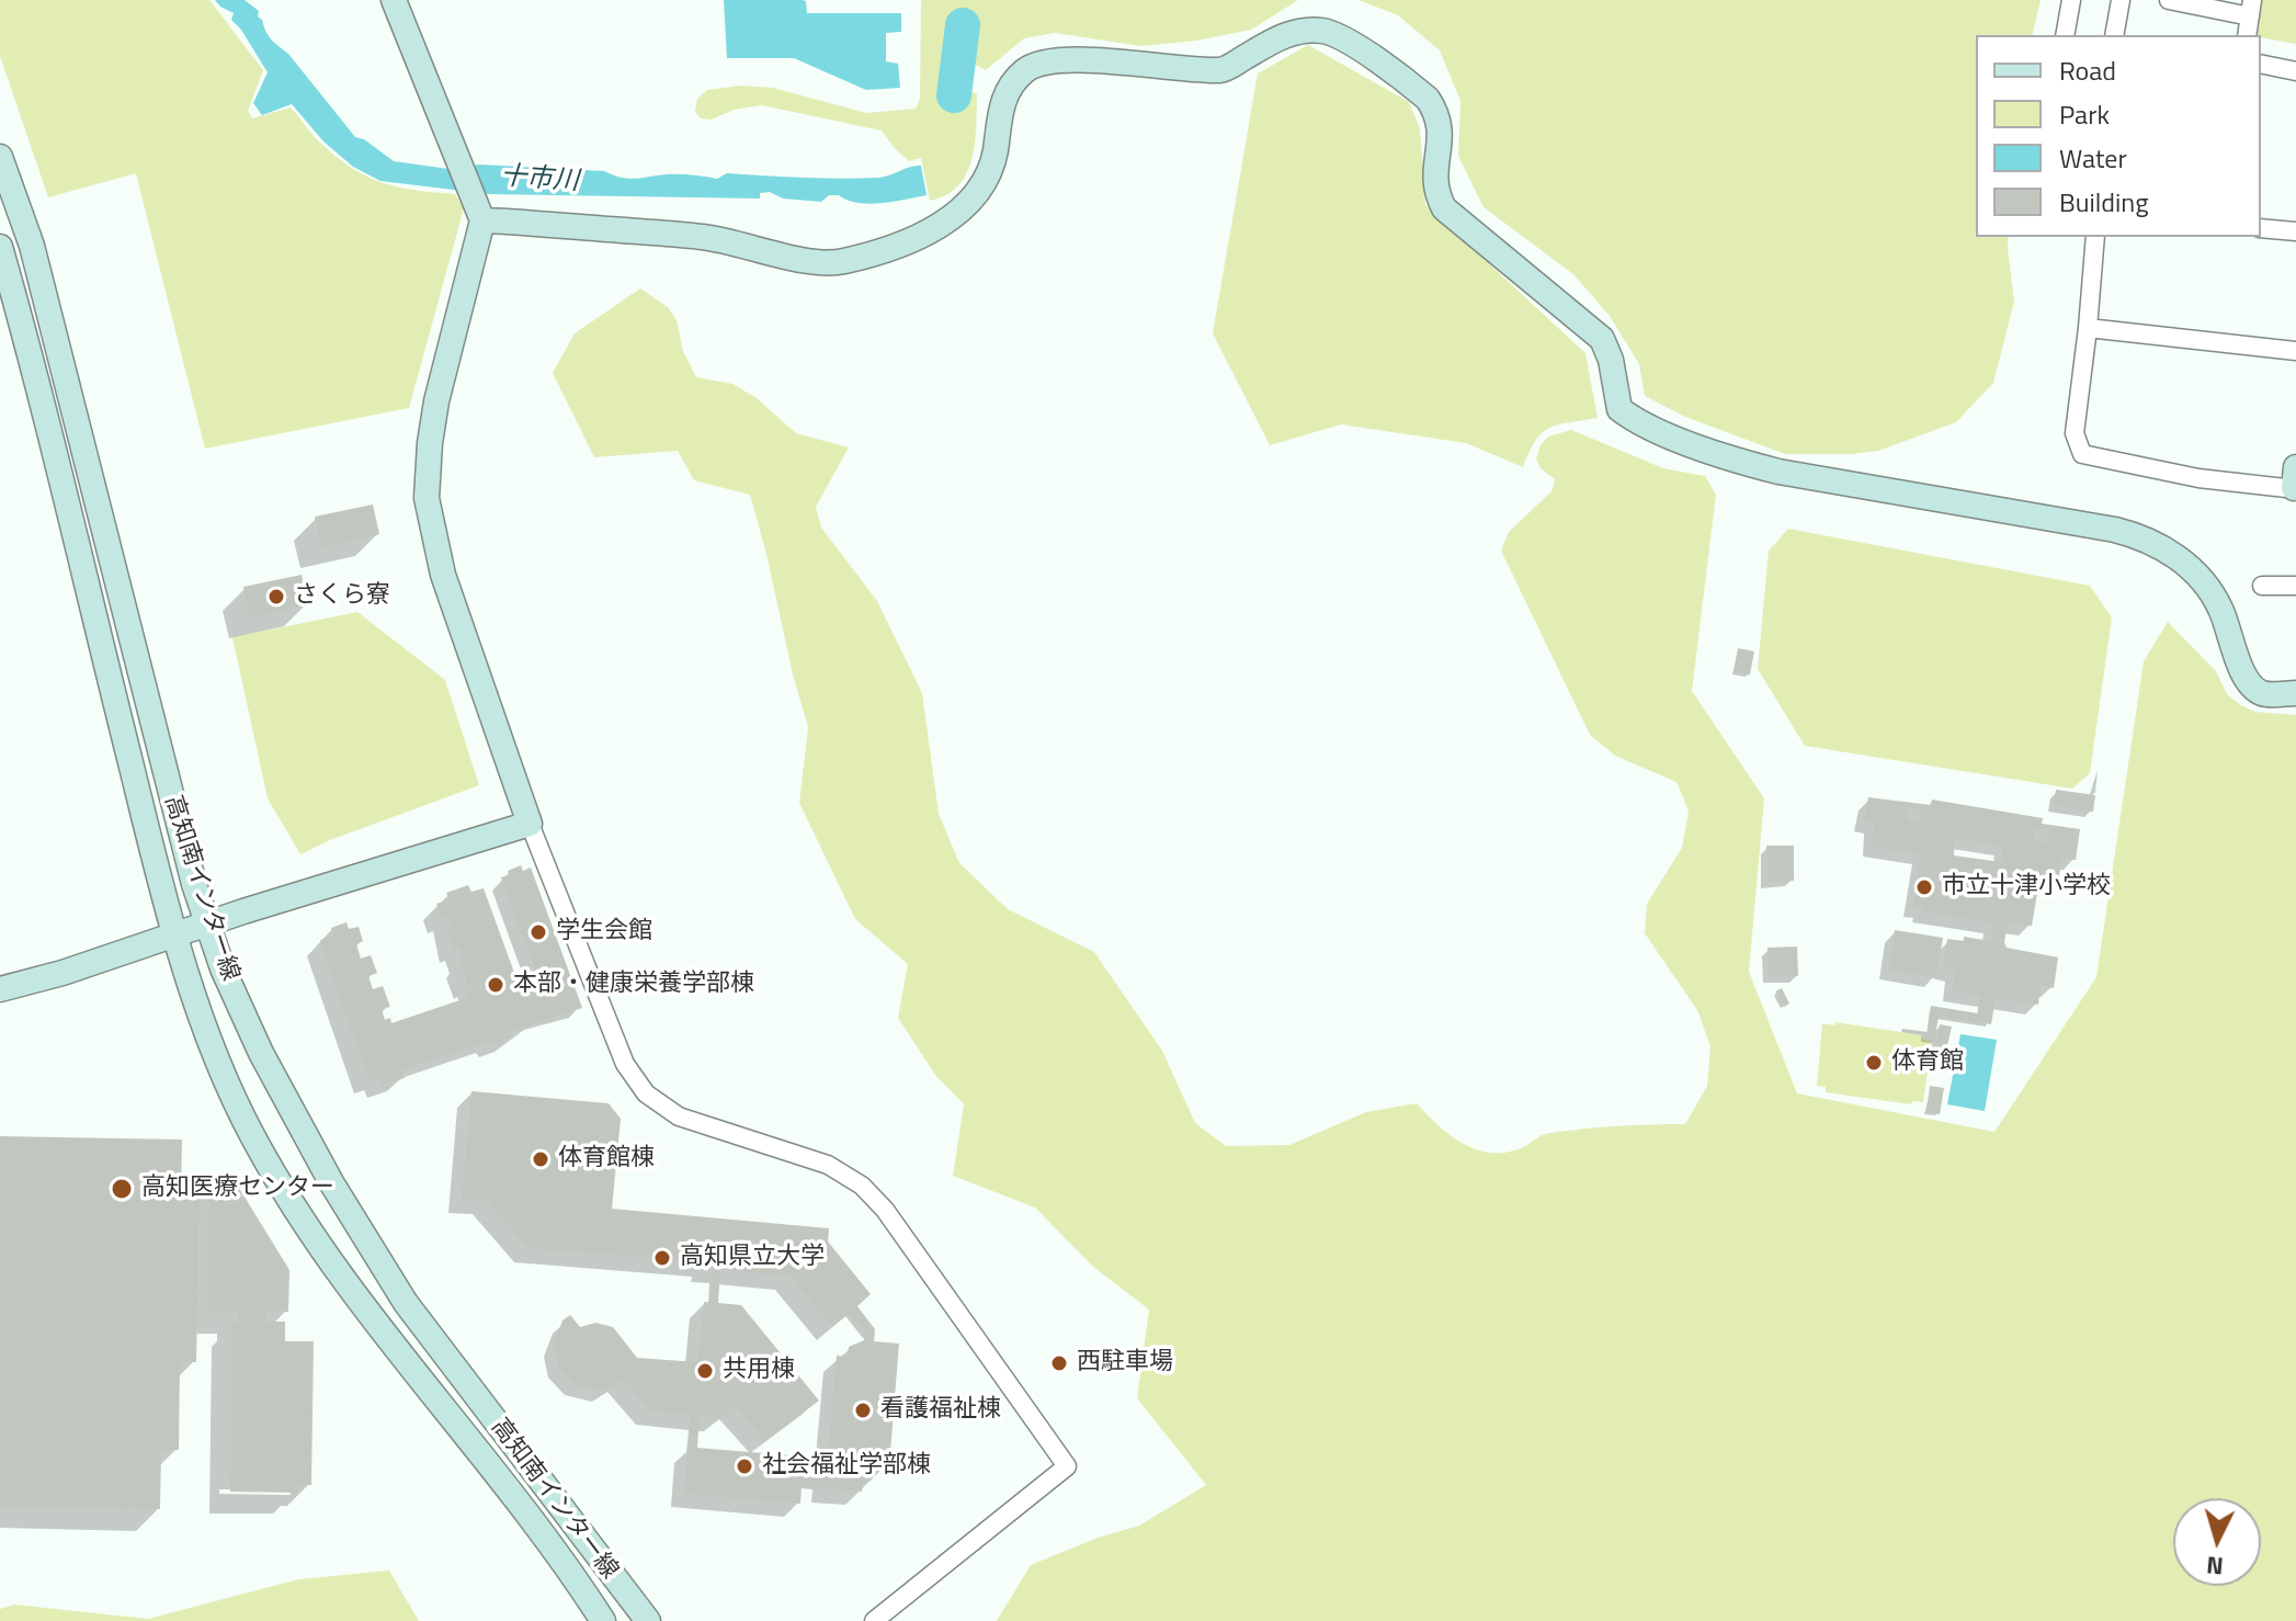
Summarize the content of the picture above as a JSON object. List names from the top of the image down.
{
  "streets": {
    "street": ["高知南インター線"]
  },
  "water": ["十市川"],
  "places": [
    "さくら寮",
    "市立十津小学校",
    "学生会館",
    "本部・健康栄養学部棟",
    "体育館",
    "体育館棟",
    "高知医療センター",
    "高知県立大学",
    "西駐車場",
    "共用棟",
    "看護福祉棟",
    "社会福祉学部棟"
  ],
  "legend": [
    "Road",
    "Park",
    "Water",
    "Building"
  ],
  "north": "bottom"
}
